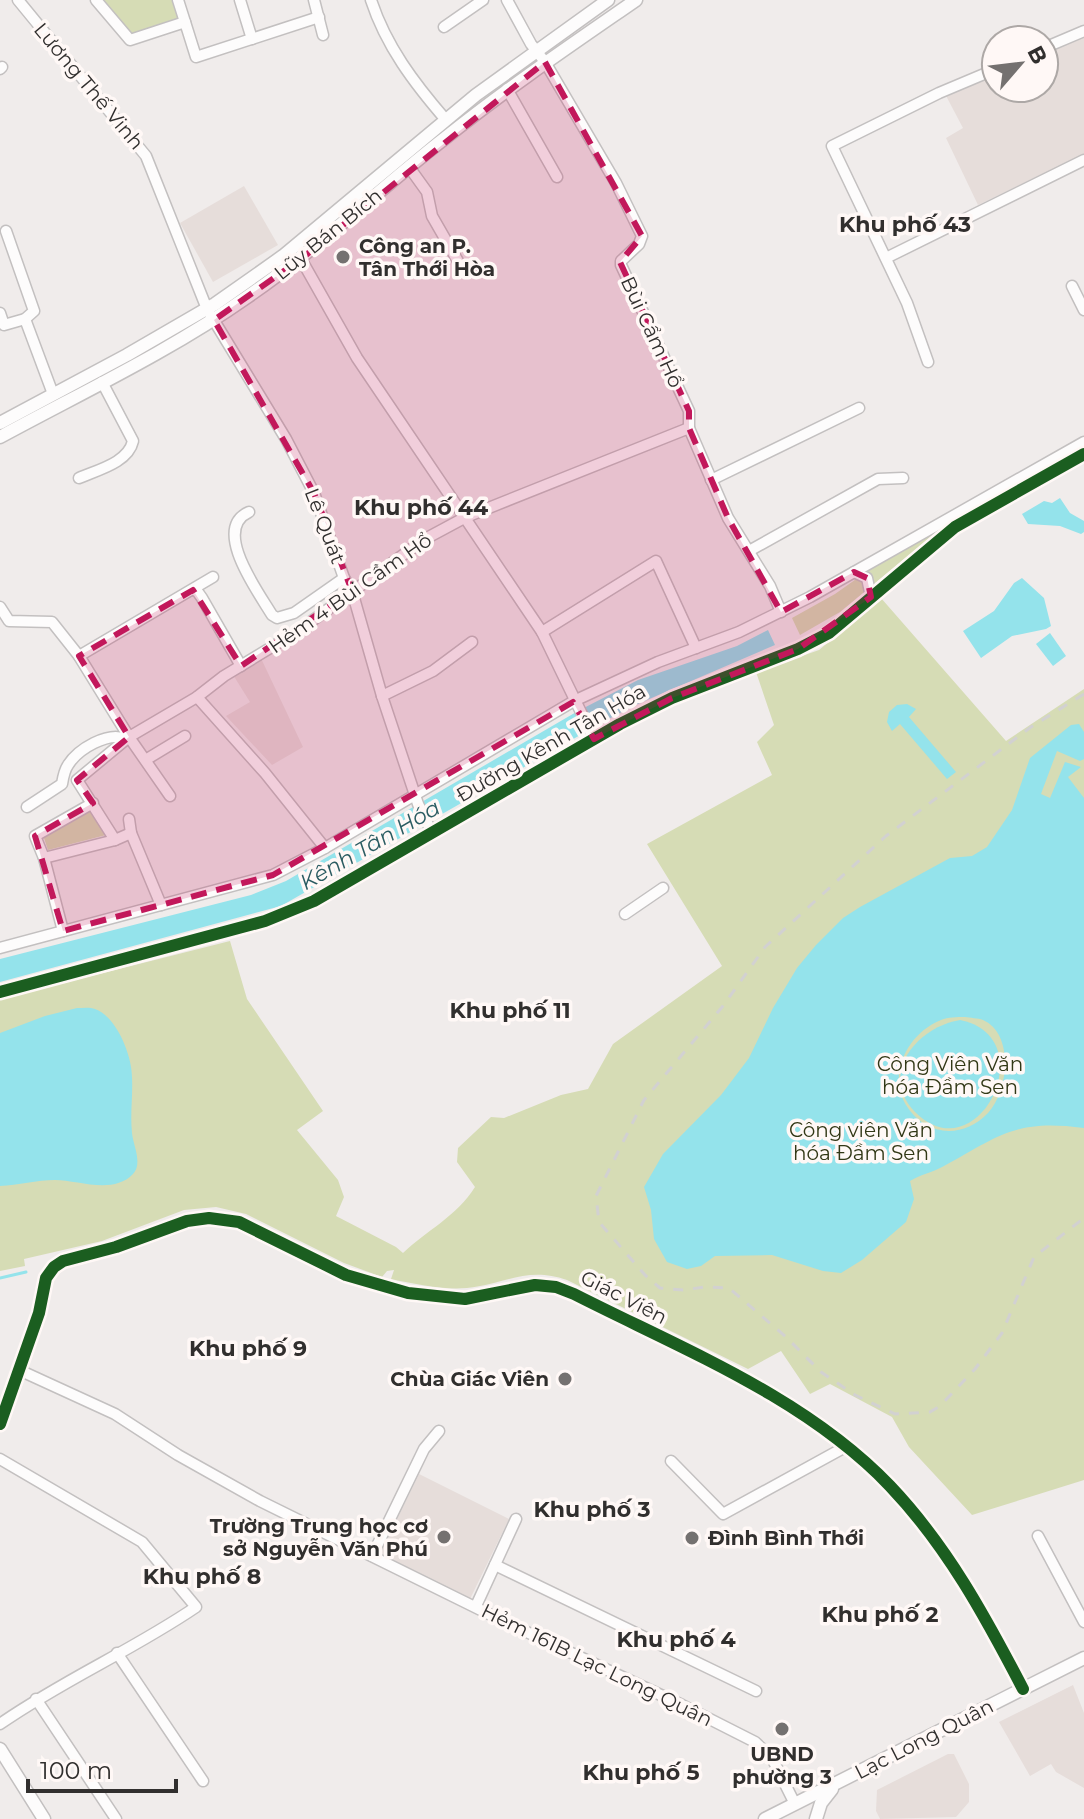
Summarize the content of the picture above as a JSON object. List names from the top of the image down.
{
  "streets": {
    "main road": ["Lũy Bán Bích", "Lạc Long Quân"],
    "street": [
      "Lương Thế Vinh",
      "Bùi Cẩm Hổ",
      "Lê Quát",
      "Hẻm 4 Bùi Cầm Hổ",
      "Đường Kênh Tân Hóa",
      "Giác Viên",
      "Hẻm 161B Lạc Long Quân"
    ]
  },
  "crossings": [
    ["Lương Thế Vinh", "Lũy Bán Bích"],
    ["Lương Thế Vinh", "Lê Quát"],
    ["Lũy Bán Bích", "Bùi Cẩm Hổ"],
    ["Lũy Bán Bích", "Lê Quát"],
    ["Bùi Cẩm Hổ", "Hẻm 4 Bùi Cầm Hổ"],
    ["Bùi Cẩm Hổ", "Đường Kênh Tân Hóa"],
    ["Lê Quát", "Hẻm 4 Bùi Cầm Hổ"],
    ["Lê Quát", "Đường Kênh Tân Hóa"],
    ["Giác Viên", "Hẻm 161B Lạc Long Quân"],
    ["Giác Viên", "Lạc Long Quân"],
    ["Hẻm 161B Lạc Long Quân", "Lạc Long Quân"]
  ],
  "districts": [
    "Khu phố 43",
    "Khu phố 44",
    "Khu phố 11",
    "Khu phố 9",
    "Khu phố 3",
    "Khu phố 8",
    "Khu phố 2",
    "Khu phố 4",
    "Khu phố 5"
  ],
  "water": ["Kênh Tân Hóa"],
  "parks": ["Công Viên Văn hóa Đầm Sen", "Công viên Văn hóa Đầm Sen"],
  "places": [
    "Công an P. Tân Thới Hòa",
    "Chùa Giác Viên",
    "Trường Trung học cơ sở Nguyễn Văn Phú",
    "Đình Bình Thới",
    "UBND phường 3"
  ],
  "scale_bar": "100 m",
  "north": "top right"
}
